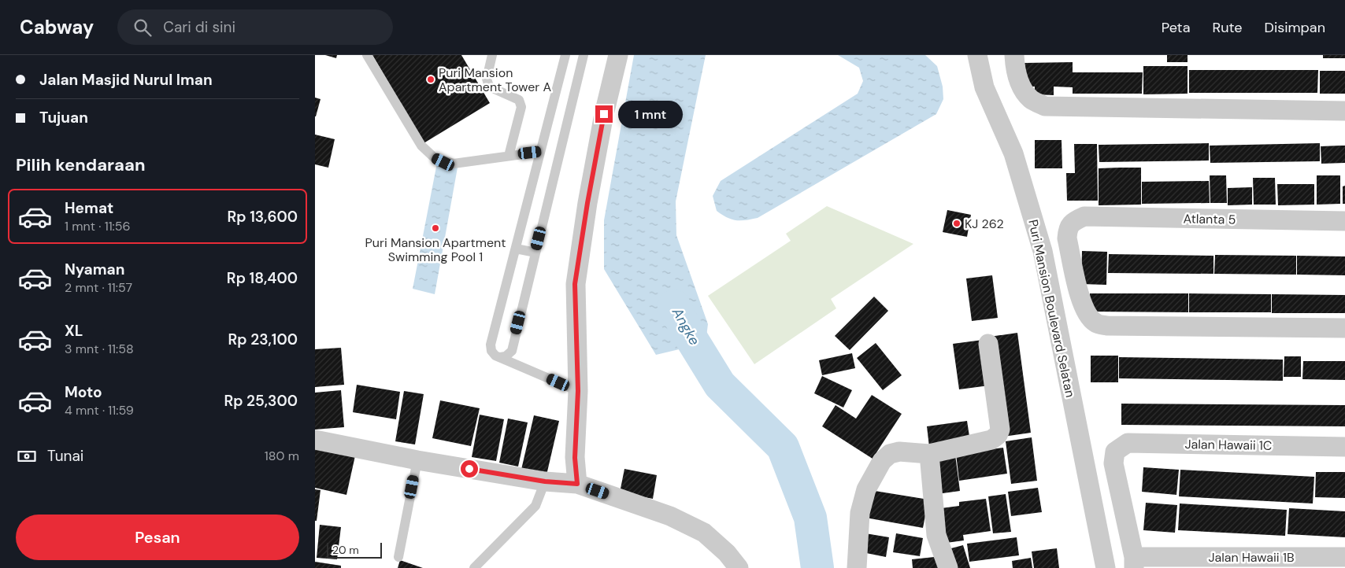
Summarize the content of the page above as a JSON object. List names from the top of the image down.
{
  "streets": {
    "street": [
      "Atlanta 5",
      "Puri Mansion Boulevard Selatan",
      "Jalan Hawaii 1C",
      "Jalan Hawaii 1B"
    ]
  },
  "crossings": [
    ["Jalan Hawaii 1C", "Jalan Hawaii 1B"]
  ],
  "water": ["Angke"],
  "places": ["Puri Mansion Apartment Tower A", "KJ 262", "Puri Mansion Apartment Swimming Pool 1"],
  "scale_bar": "20 m",
  "page": {
    "header": "Cabway",
    "search": "Cari di sini",
    "nav": ["Peta", "Rute", "Disimpan"],
    "banner": ["Jalan Masjid Nurul Iman", "Tujuan"],
    "bubble": "1 mnt",
    "heading": "Pilih kendaraan",
    "list": [
      {
        "name": "Hemat",
        "note": "1 mnt · 11:56",
        "value": "Rp 13,600"
      },
      {
        "name": "Nyaman",
        "note": "2 mnt · 11:57",
        "value": "Rp 18,400"
      },
      {
        "name": "XL",
        "note": "3 mnt · 11:58",
        "value": "Rp 23,100"
      },
      {
        "name": "Moto",
        "note": "4 mnt · 11:59",
        "value": "Rp 25,300"
      }
    ],
    "pay": ["Tunai", "180 m"],
    "buttons": "Pesan",
    "scale": "20 m"
  }
}
